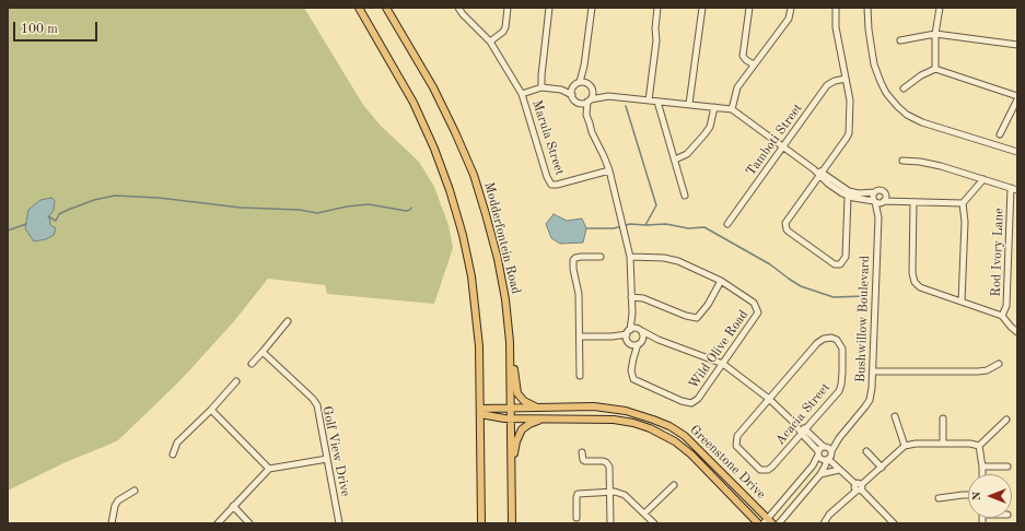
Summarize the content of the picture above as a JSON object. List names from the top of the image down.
{
  "streets": {
    "main road": ["Modderfontein Road", "Greenstone Drive"],
    "street": [
      "Marula Street",
      "Tamboti Street",
      "Rod Ivory Lane",
      "Bushwillow Boulevard",
      "Wild Olive Road",
      "Acacia Street",
      "Golf View Drive"
    ]
  },
  "crossings": [
    ["Modderfontein Road", "Greenstone Drive"]
  ],
  "scale_bar": "100 m",
  "north": "left"
}
